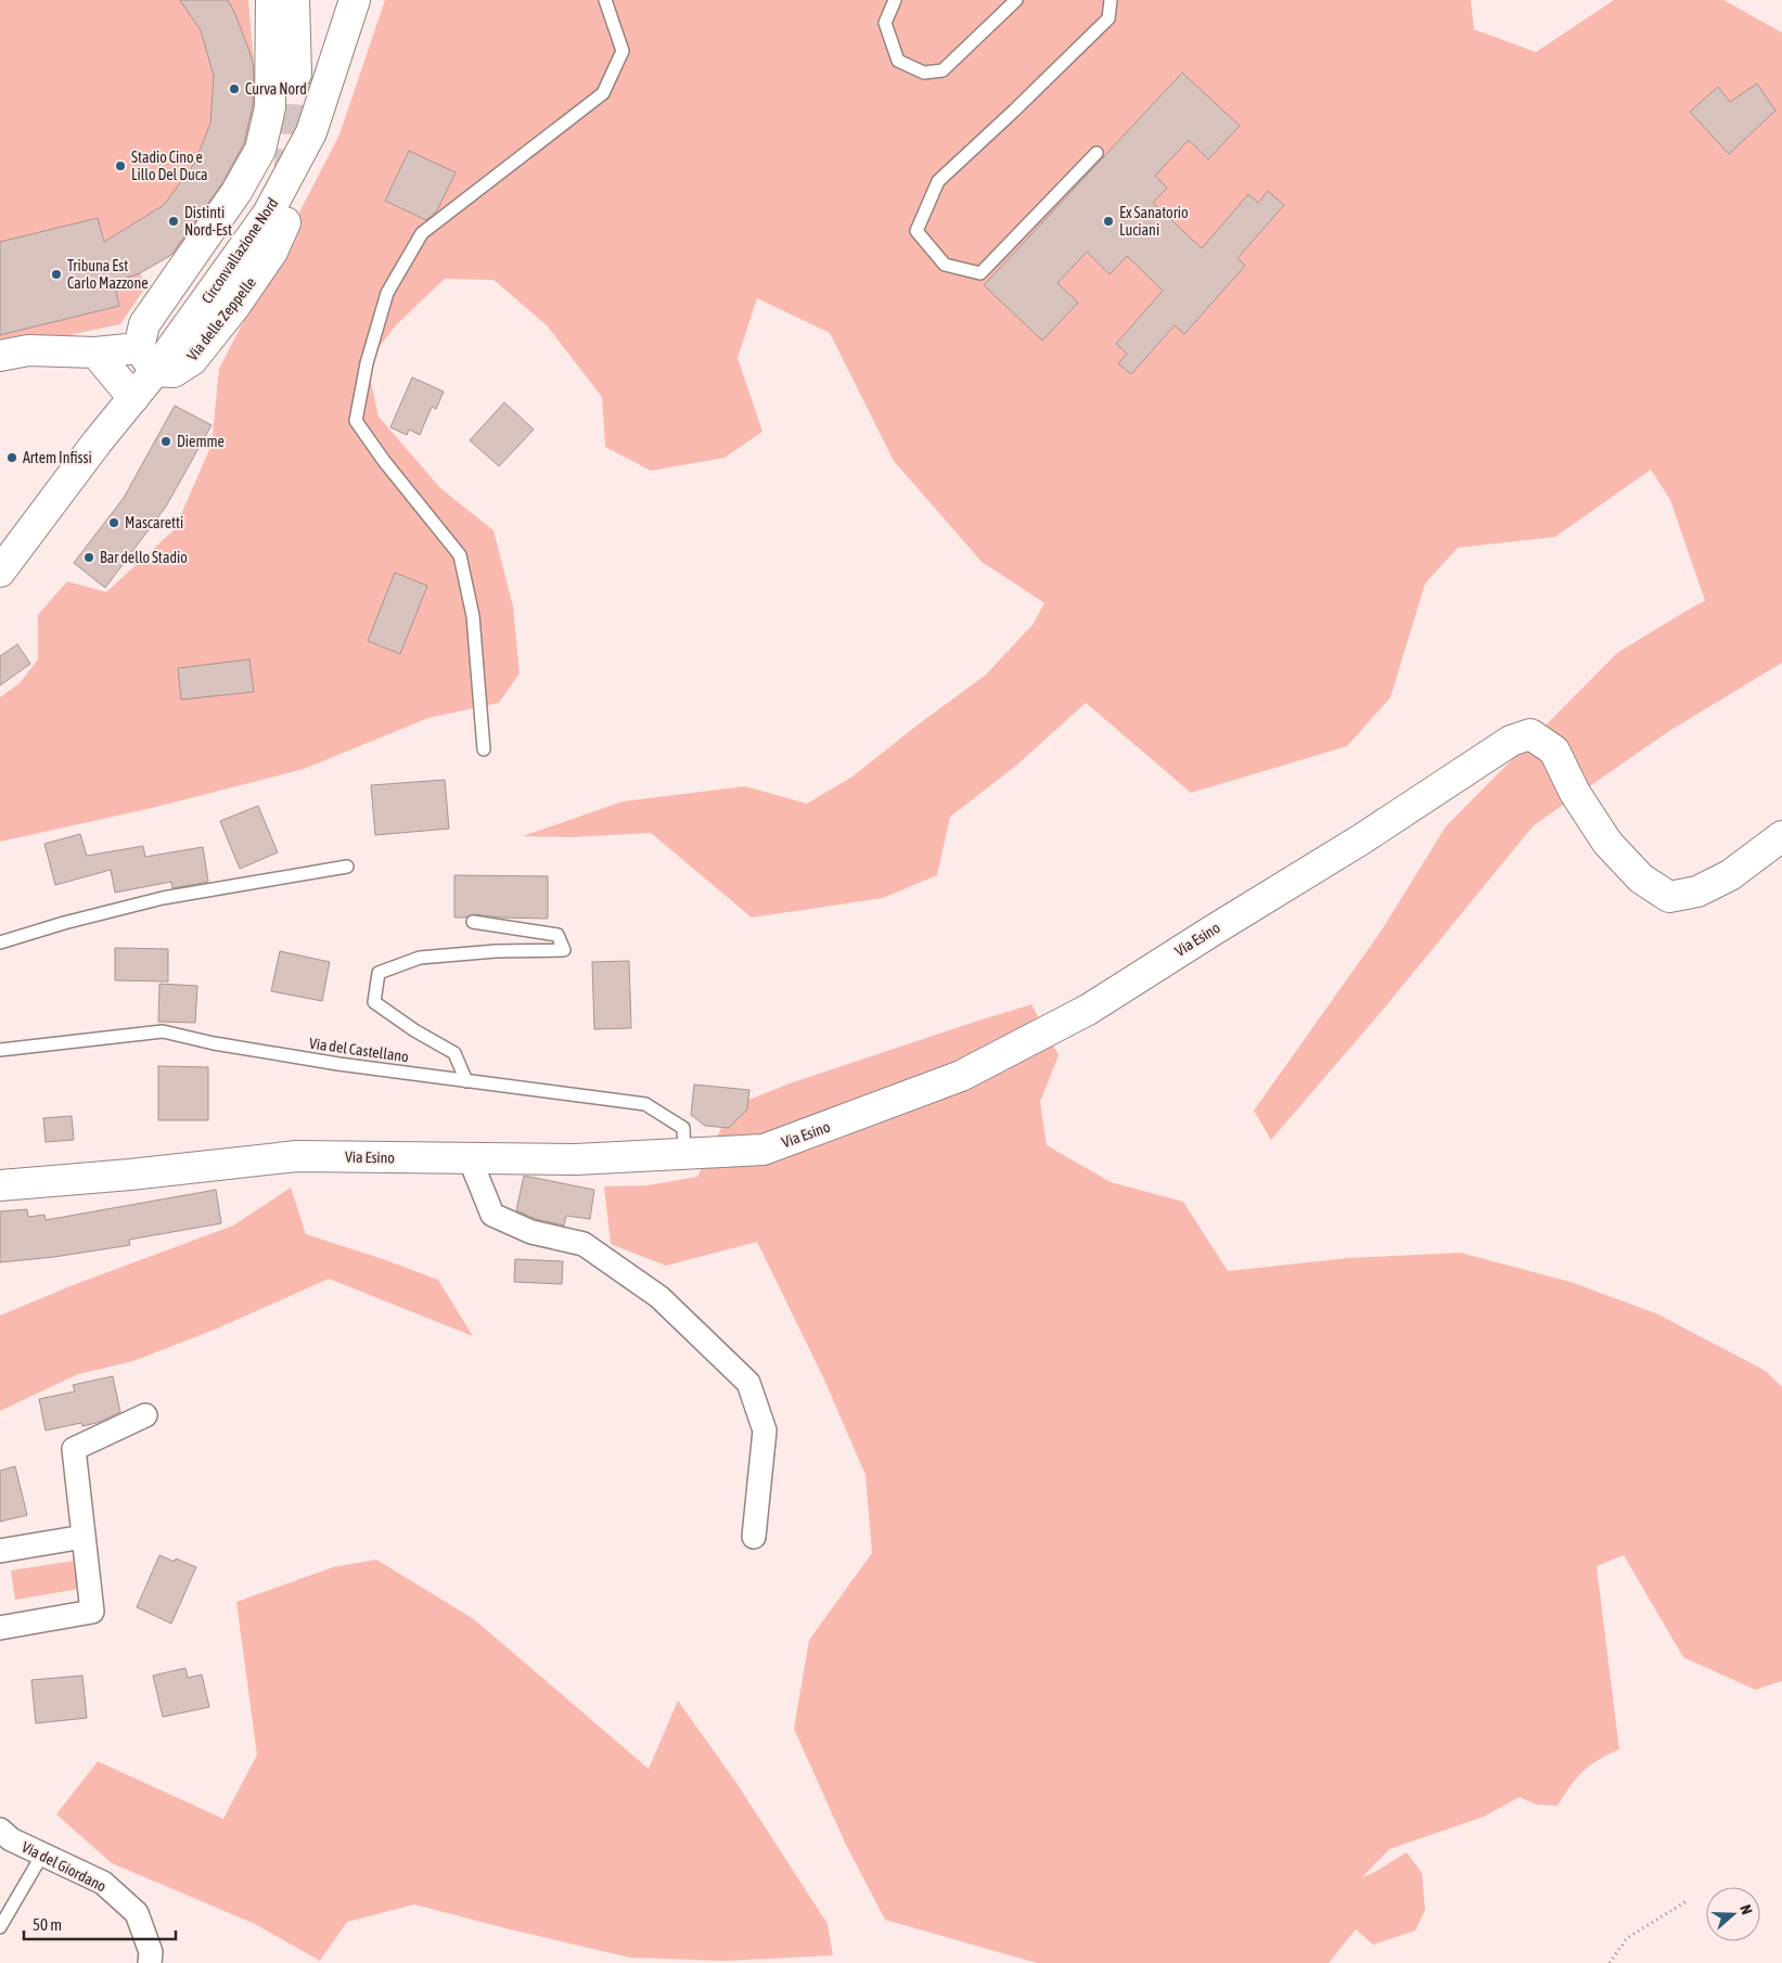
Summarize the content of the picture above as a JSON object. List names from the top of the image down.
{
  "streets": {
    "street": [
      "Circonvallazione Nord",
      "Via delle Zeppelle",
      "Via Esino",
      "Via del Giordano"
    ],
    "lane": ["Via del Castellano"]
  },
  "crossings": [
    ["Circonvallazione Nord", "Via delle Zeppelle"],
    ["Via Esino", "Via del Castellano"]
  ],
  "places": [
    "Curva Nord",
    "Stadio Cino e Lillo Del Duca",
    "Distinti Nord-Est",
    "Ex Sanatorio Luciani",
    "Tribuna Est Carlo Mazzone",
    "Diemme",
    "Artem Infissi",
    "Mascaretti",
    "Bar dello Stadio"
  ],
  "scale_bar": "50 m",
  "north": "right"
}
